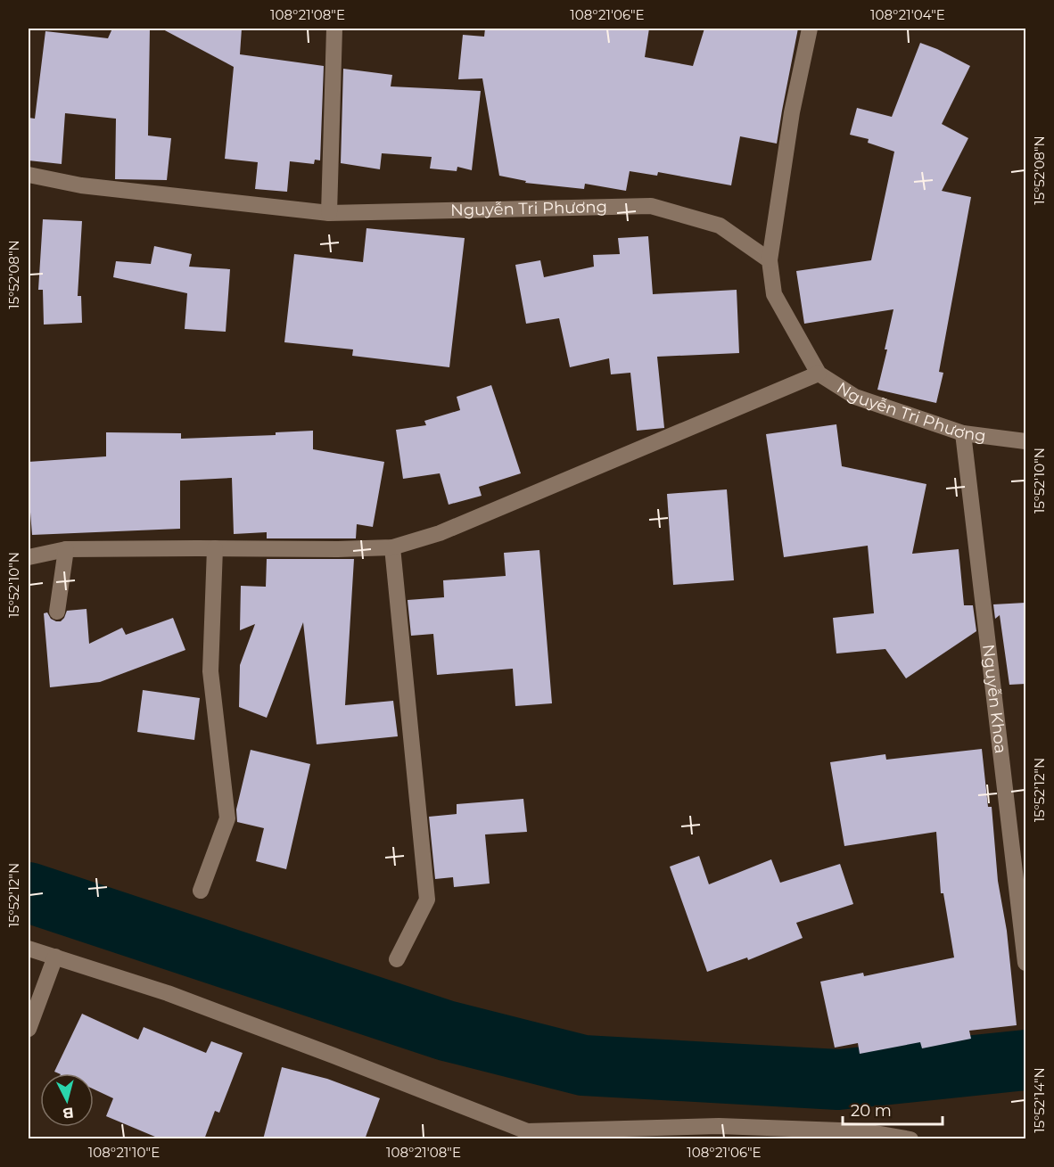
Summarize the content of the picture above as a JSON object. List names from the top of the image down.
{
  "streets": {
    "street": ["Nguyễn Tri Phương", "Nguyễn Khoa"]
  },
  "crossings": [
    ["Nguyễn Tri Phương", "Nguyễn Khoa"]
  ],
  "scale_bar": "20 m",
  "north": "bottom",
  "coordinates": [
    "108°21'08\"E",
    "108°21'06\"E",
    "108°21'04\"E",
    "15°52'08\"N",
    "15°52'10\"N",
    "15°52'12\"N",
    "15°52'14\"N",
    "108°21'10\"E"
  ]
}
